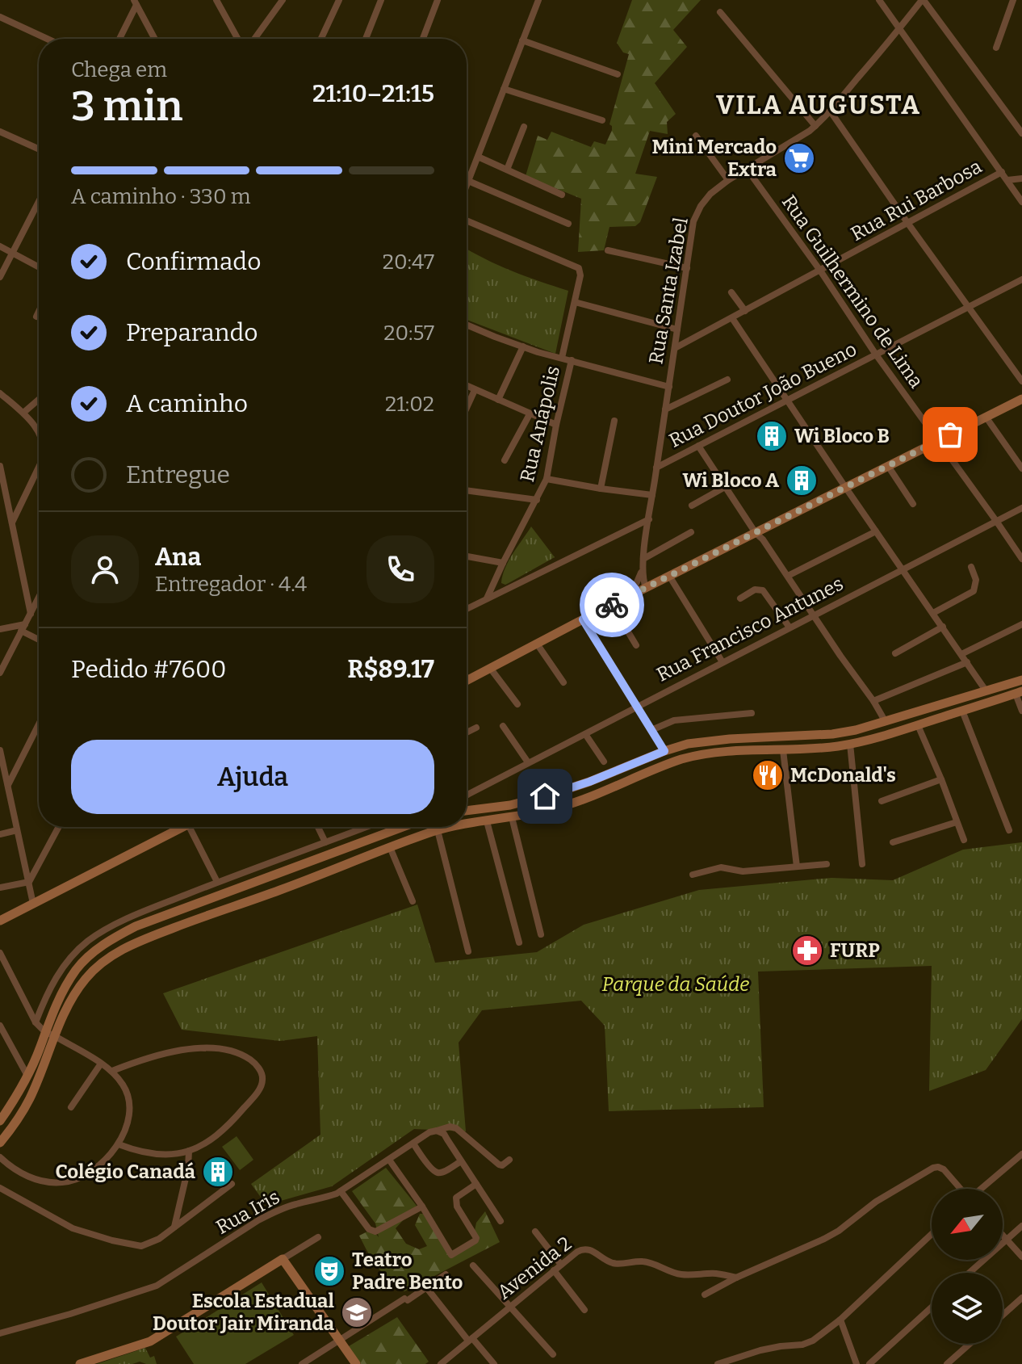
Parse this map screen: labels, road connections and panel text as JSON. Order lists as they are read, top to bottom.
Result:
{
  "streets": {
    "street": [
      "Rua Rui Barbosa",
      "Rua Santa Izabel",
      "Rua Guilhermino de Lima",
      "Rua Doutor João Bueno",
      "Rua Anápolis",
      "Rua Francisco Antunes",
      "Rua Iris",
      "Avenida 2"
    ]
  },
  "crossings": [
    ["Rua Rui Barbosa", "Rua Santa Izabel"],
    ["Rua Rui Barbosa", "Rua Guilhermino de Lima"],
    ["Rua Santa Izabel", "Rua Guilhermino de Lima"],
    ["Rua Santa Izabel", "Rua Doutor João Bueno"],
    ["Rua Guilhermino de Lima", "Rua Doutor João Bueno"],
    ["Rua Guilhermino de Lima", "Rua Francisco Antunes"]
  ],
  "districts": ["VILA AUGUSTA"],
  "parks": ["Parque da Saúde"],
  "places": {
    "supermarket": ["Mini Mercado Extra"],
    "building": ["Wi Bloco B", "Wi Bloco A", "Colégio Canadá"],
    "restaurant": ["McDonald's"],
    "pharmacy": ["FURP"],
    "theatre": ["Teatro Padre Bento"],
    "school or university": ["Escola Estadual Doutor Jair Miranda"]
  },
  "north": "bottom left",
  "page": {
    "heading": ["3 min", "Chega em", "21:10–21:15"],
    "panel": [
      "Ana",
      "Entregador · 4.4",
      "Pedido #7600",
      "R$89.17"
    ],
    "bar": "A caminho · 330 m",
    "list": [
      ["Confirmado", "20:47"],
      ["Preparando", "20:57"],
      ["A caminho", "21:02"],
      "Entregue"
    ],
    "buttons": "Ajuda"
  }
}
